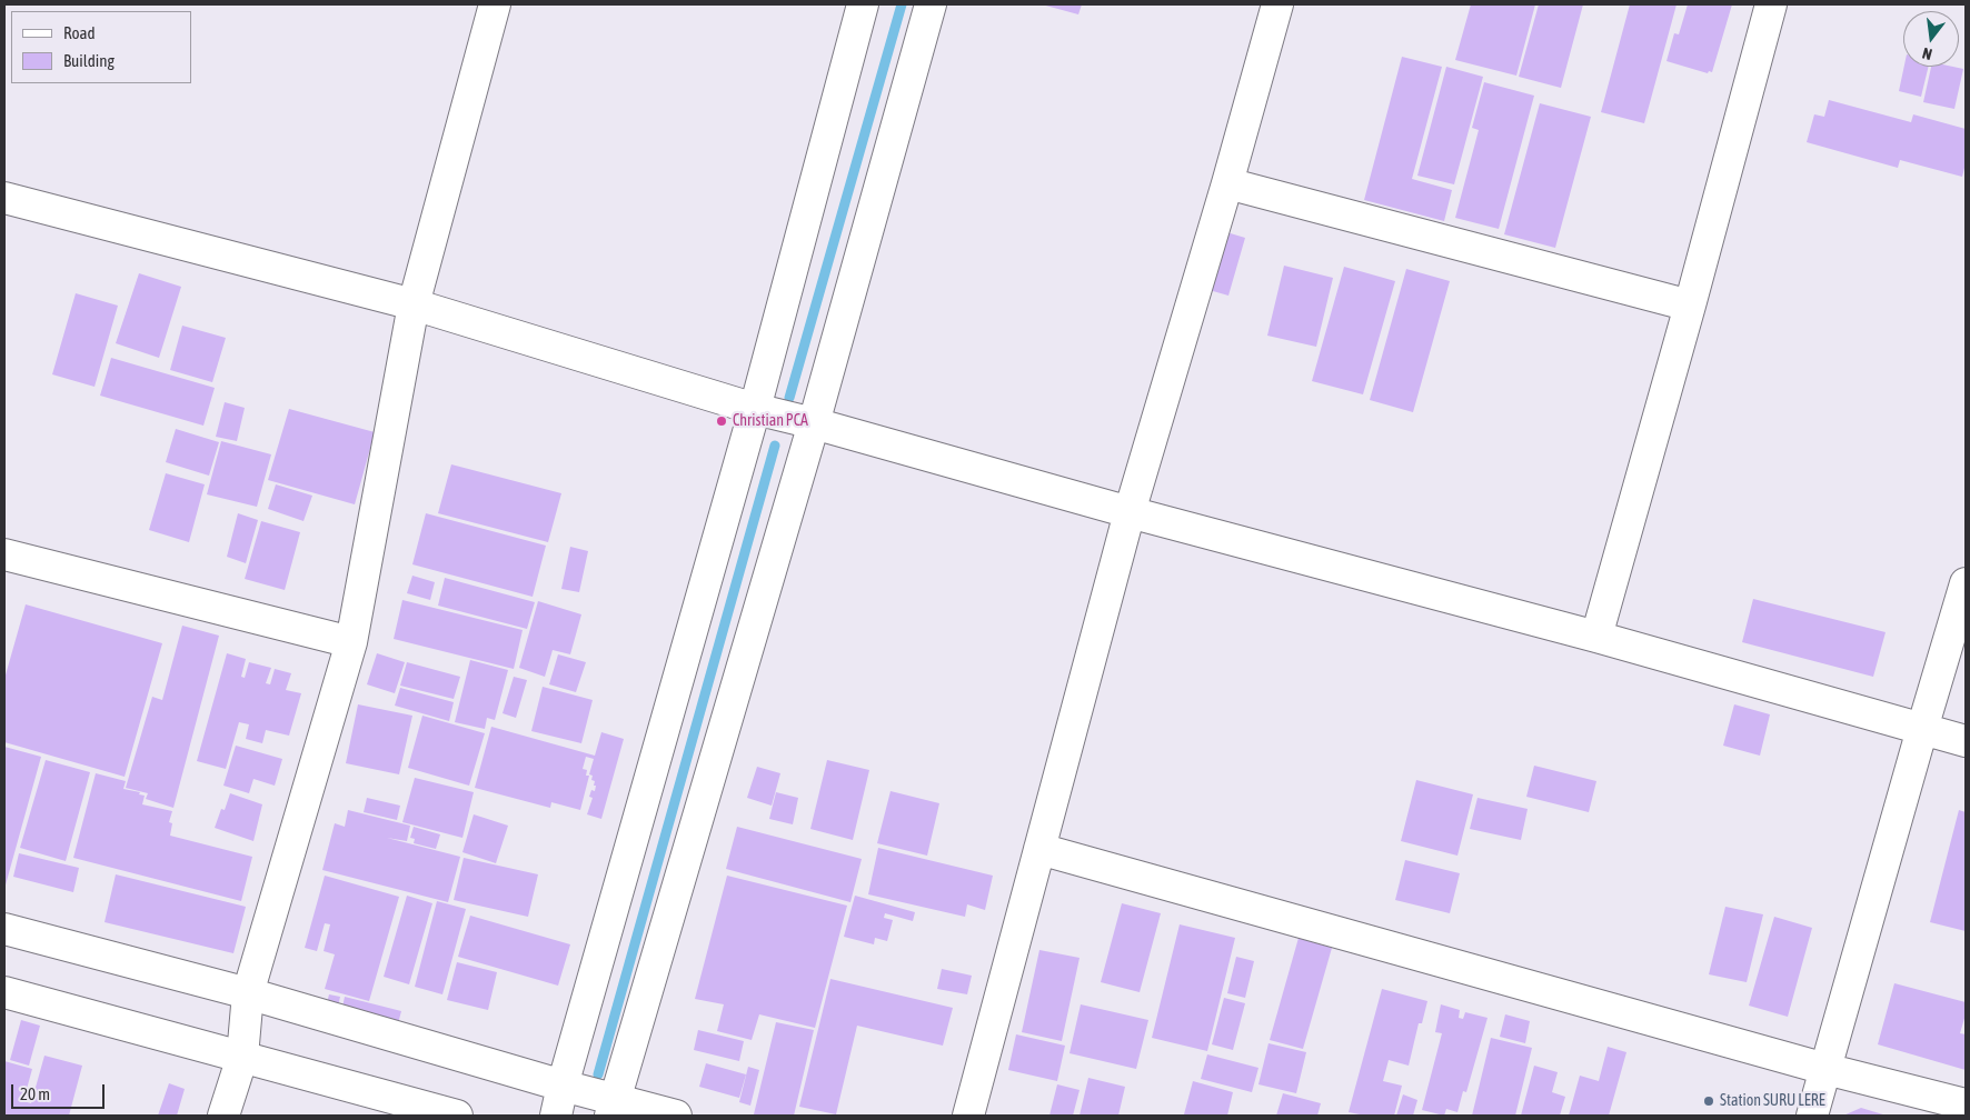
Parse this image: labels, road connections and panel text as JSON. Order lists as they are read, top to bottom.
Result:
{
  "places": ["Christian PCA", "Station SURU LERE"],
  "legend": ["Road", "Building"],
  "scale_bar": "20 m",
  "north": "bottom"
}
